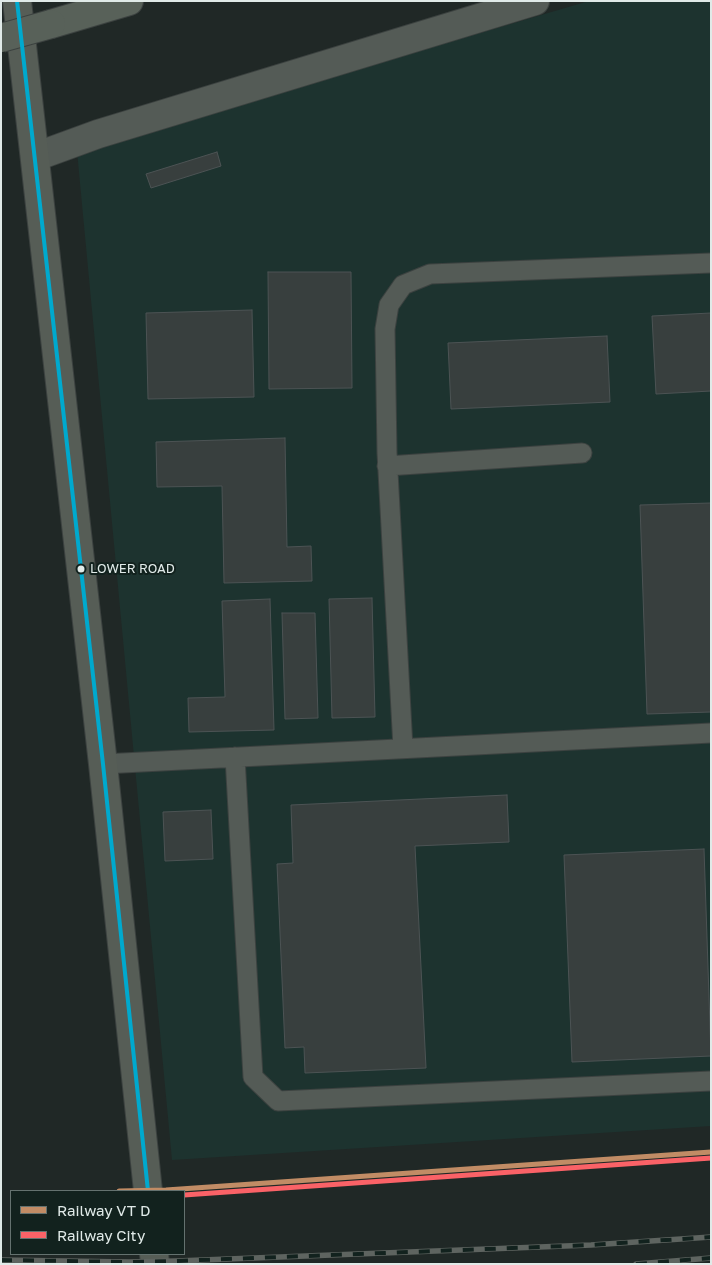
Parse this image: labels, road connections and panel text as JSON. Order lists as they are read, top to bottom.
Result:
{
  "places": ["LOWER ROAD"],
  "lines": ["rail line City"],
  "legend": ["Railway VT D", "Railway City"]
}
